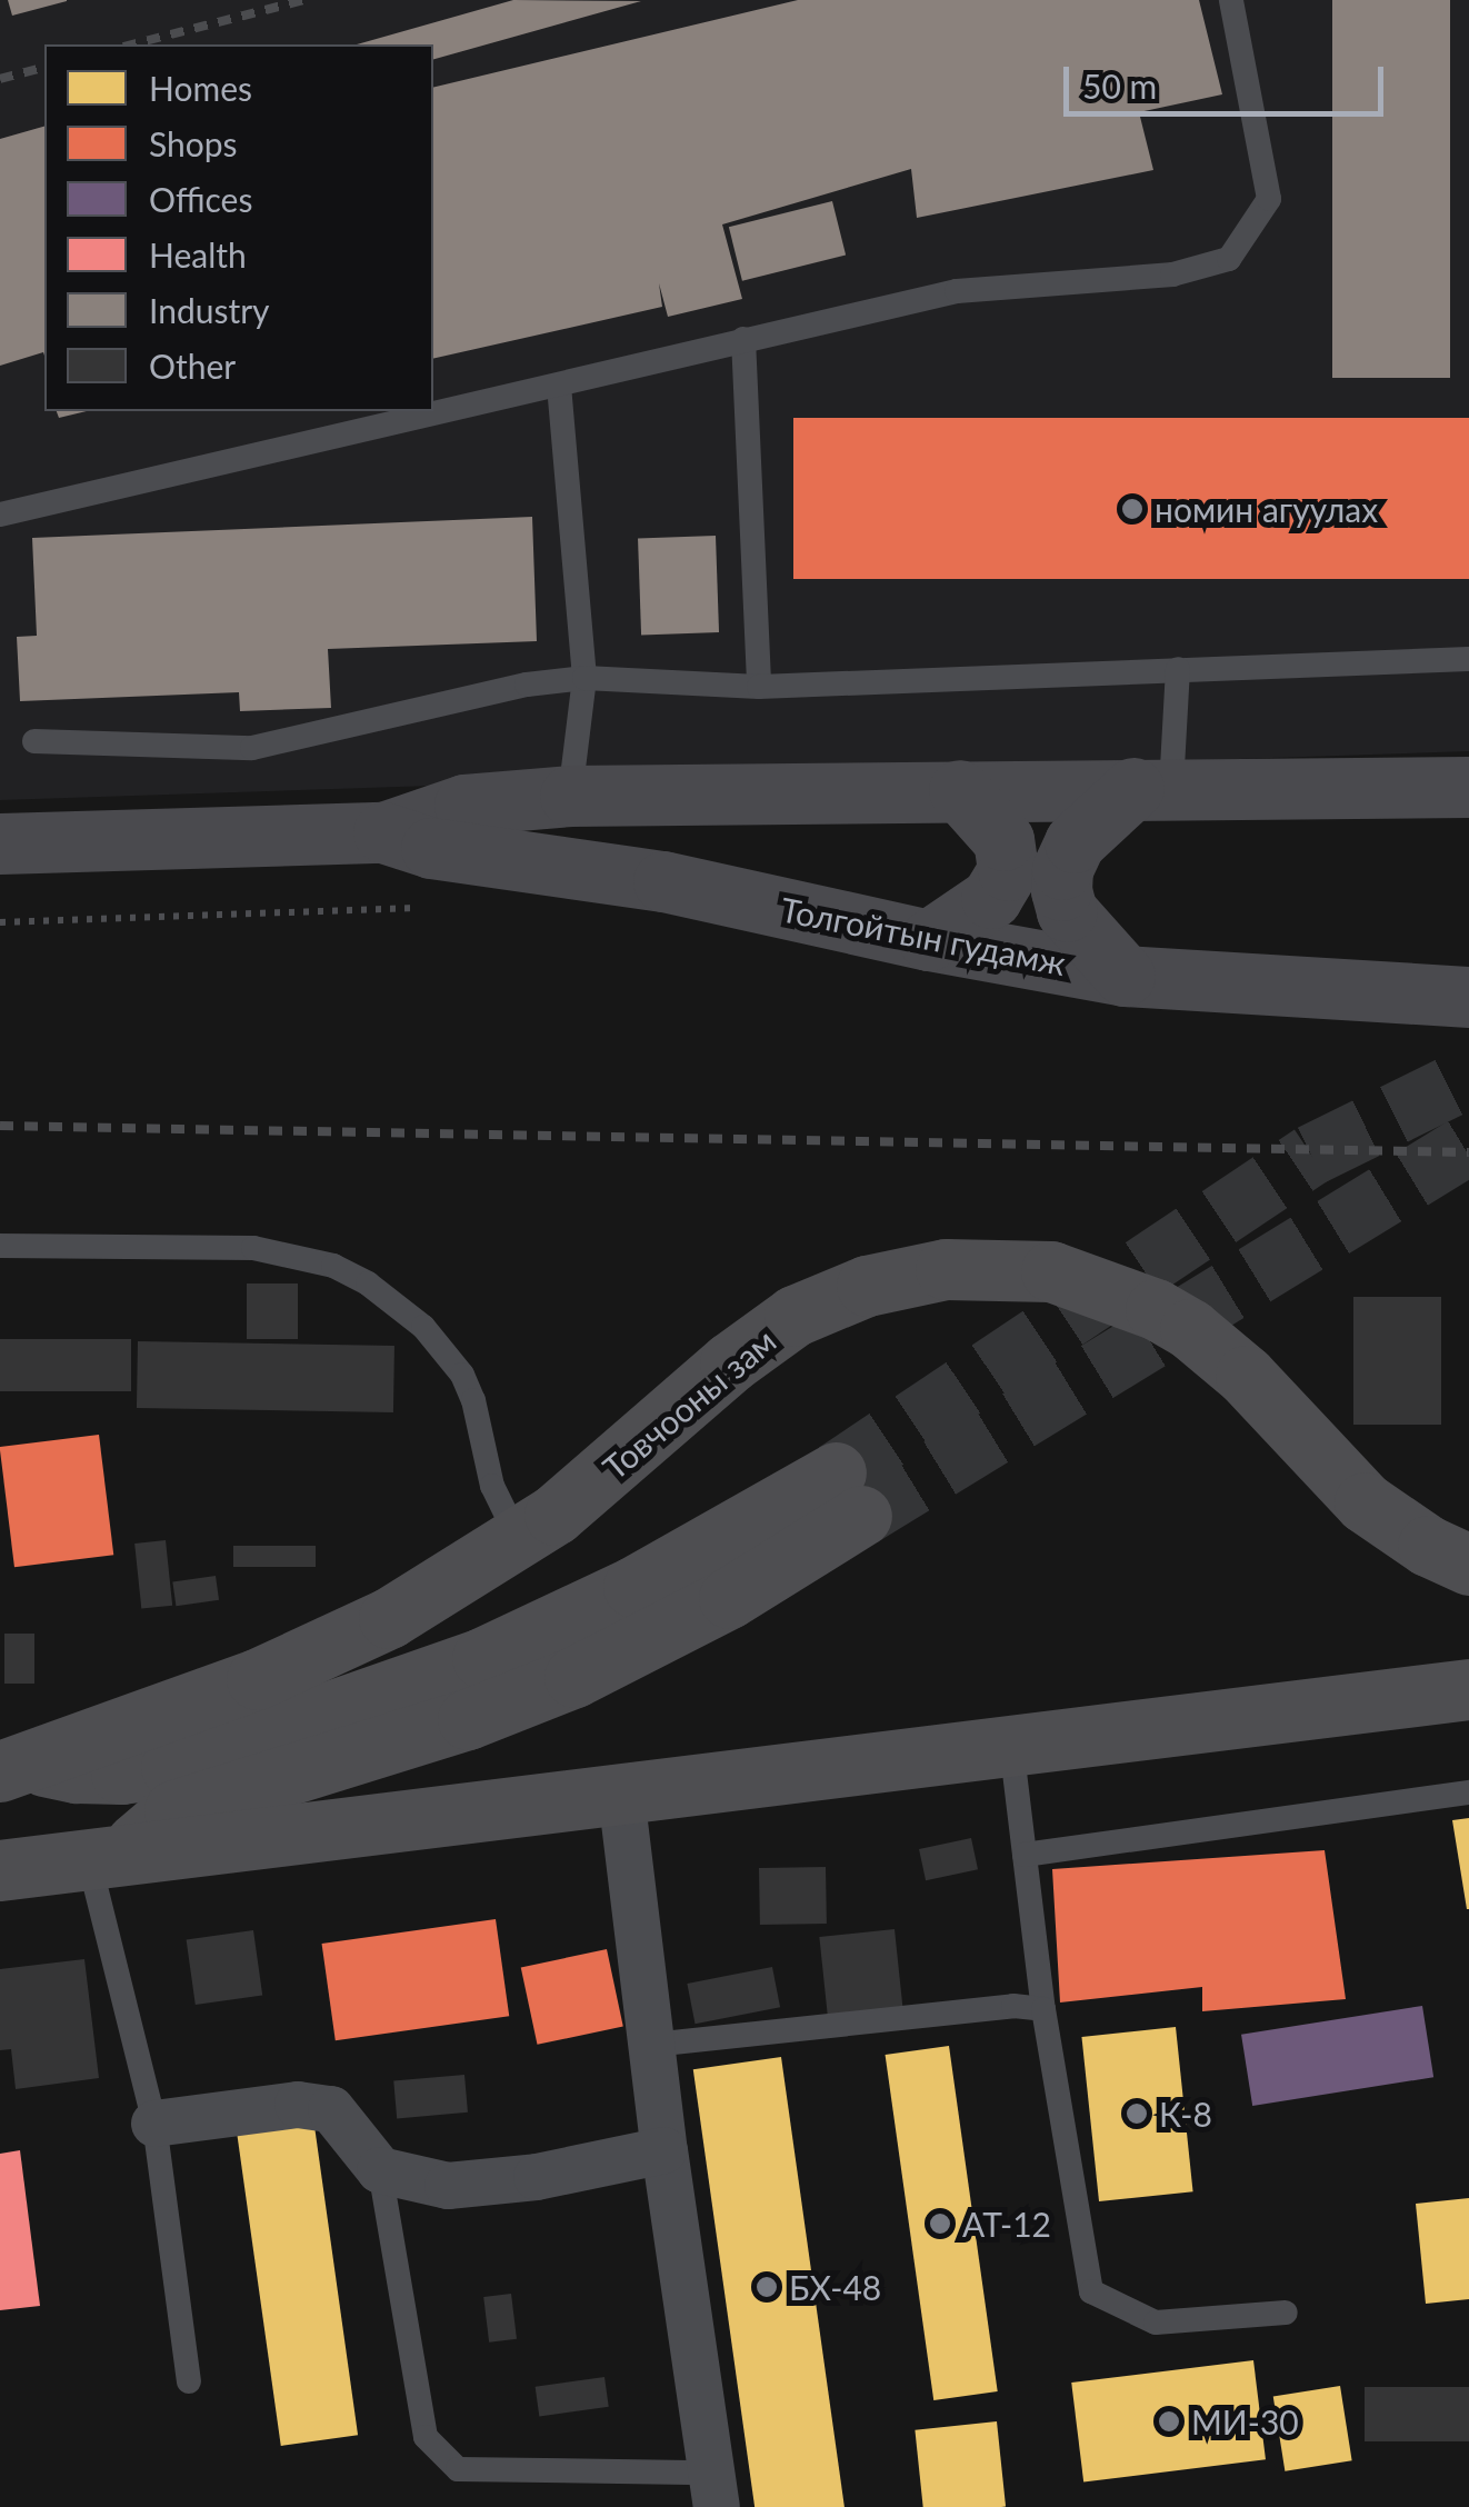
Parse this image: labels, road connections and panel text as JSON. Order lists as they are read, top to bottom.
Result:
{
  "streets": {
    "highway": ["Товчооны зам"],
    "main road": ["Толгойтын гудамж"]
  },
  "places": [
    "номин агуулах",
    "К-8",
    "АТ-12",
    "БХ-48",
    "МИ-30"
  ],
  "legend": [
    "Homes",
    "Shops",
    "Offices",
    "Health",
    "Industry",
    "Other"
  ],
  "scale_bar": "50 m"
}
